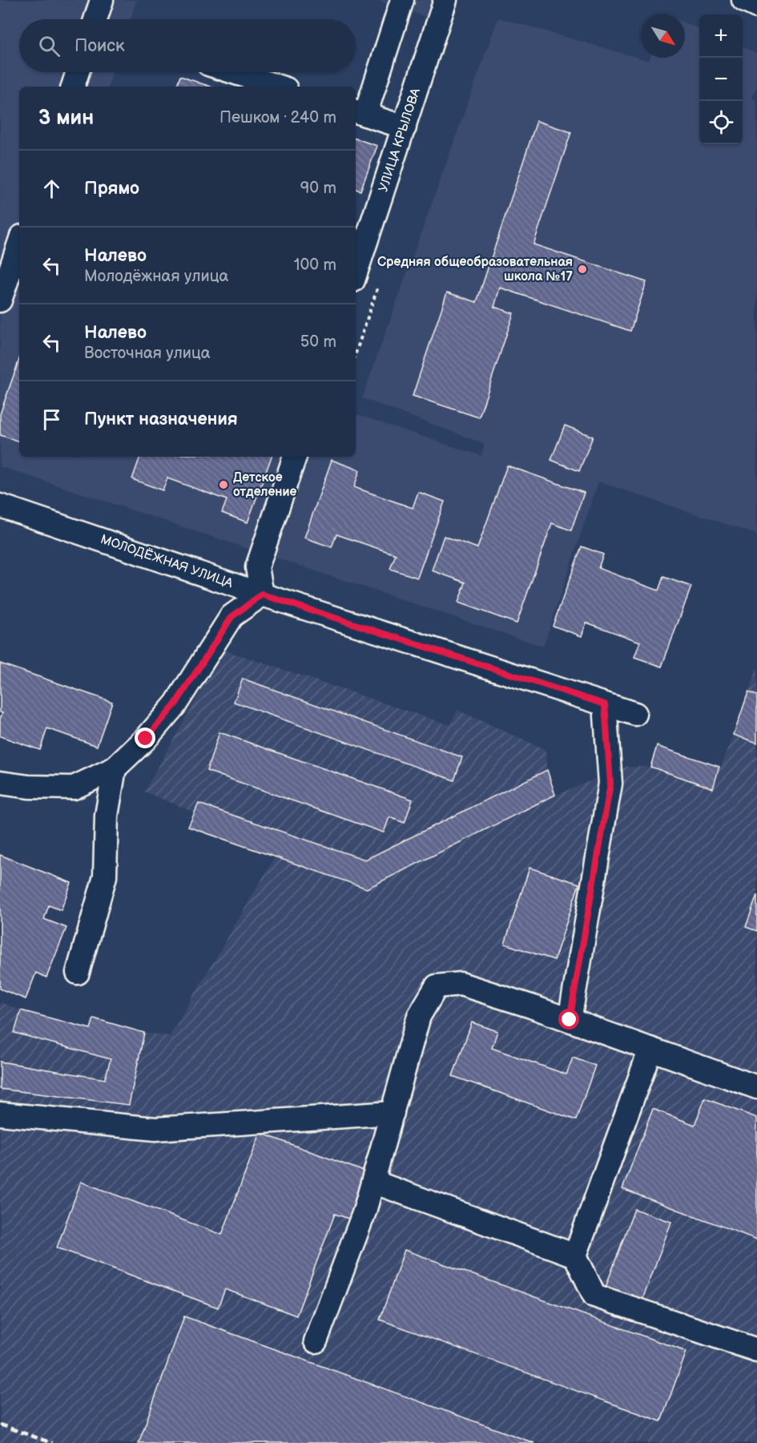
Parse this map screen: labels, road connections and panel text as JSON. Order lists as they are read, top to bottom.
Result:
{
  "streets": {
    "street": ["УЛИЦА КРЫЛОВА", "МОЛОДЁЖНАЯ УЛИЦА"]
  },
  "places": ["Средняя общеобразовательная школа №17", "Детское отделение"],
  "north": "bottom right",
  "page": {
    "map_buttons": ["+", "−"],
    "search": "Поиск",
    "heading": ["3 мин", "Пешком · 240 m"],
    "list": [
      ["Прямо", "90 m"],
      ["Налево", "Молодёжная улица", "100 m"],
      ["Налево", "Восточная улица", "50 m"],
      "Пункт назначения"
    ]
  }
}
